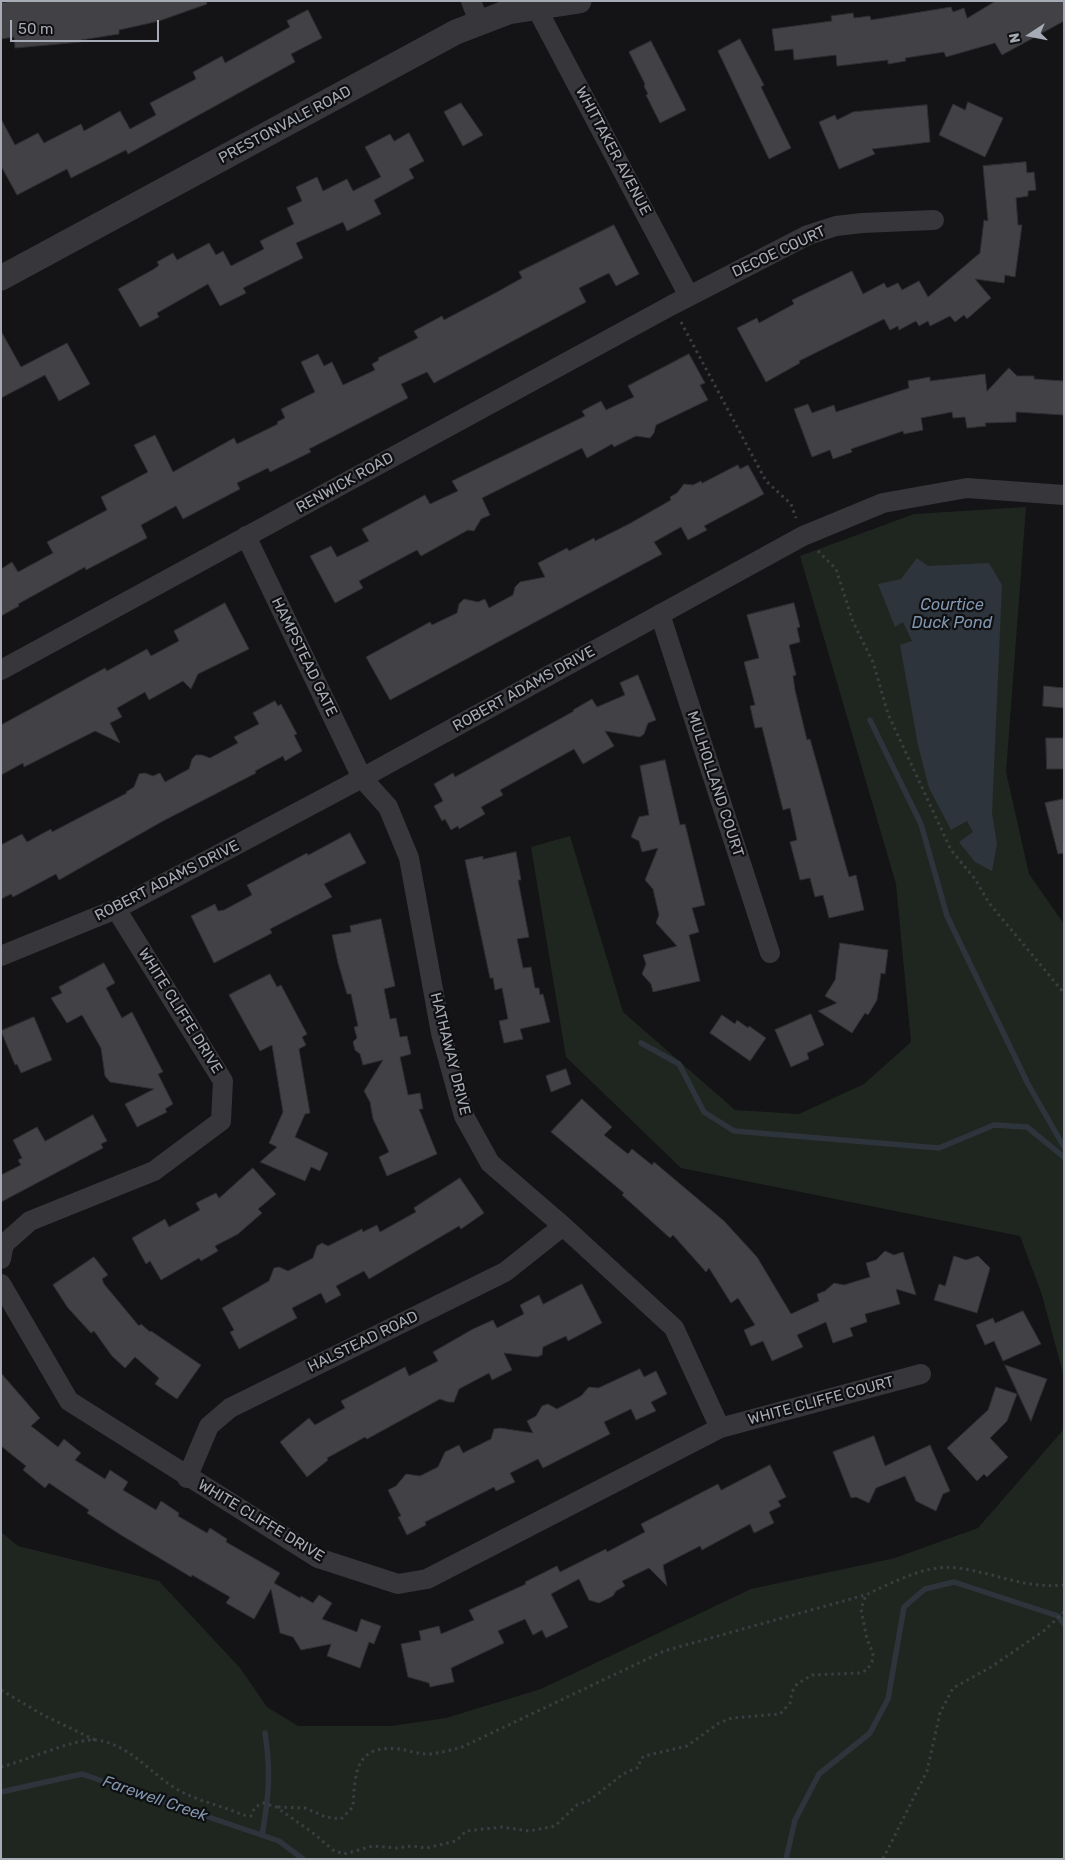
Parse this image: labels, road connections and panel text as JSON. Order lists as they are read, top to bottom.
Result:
{
  "streets": {
    "street": [
      "PRESTONVALE ROAD",
      "WHITTAKER AVENUE",
      "DECOE COURT",
      "RENWICK ROAD",
      "HAMPSTEAD GATE",
      "ROBERT ADAMS DRIVE",
      "MULHOLLAND COURT",
      "WHITE CLIFFE DRIVE",
      "HATHAWAY DRIVE",
      "HALSTEAD ROAD",
      "WHITE CLIFFE COURT"
    ]
  },
  "crossings": [
    ["PRESTONVALE ROAD", "WHITTAKER AVENUE"],
    ["WHITTAKER AVENUE", "DECOE COURT"],
    ["WHITTAKER AVENUE", "RENWICK ROAD"],
    ["DECOE COURT", "RENWICK ROAD"],
    ["RENWICK ROAD", "HAMPSTEAD GATE"],
    ["HAMPSTEAD GATE", "ROBERT ADAMS DRIVE"],
    ["HAMPSTEAD GATE", "HATHAWAY DRIVE"],
    ["ROBERT ADAMS DRIVE", "MULHOLLAND COURT"],
    ["ROBERT ADAMS DRIVE", "WHITE CLIFFE DRIVE"],
    ["ROBERT ADAMS DRIVE", "HATHAWAY DRIVE"],
    ["WHITE CLIFFE DRIVE", "HATHAWAY DRIVE"],
    ["WHITE CLIFFE DRIVE", "HALSTEAD ROAD"],
    ["WHITE CLIFFE DRIVE", "WHITE CLIFFE COURT"],
    ["HATHAWAY DRIVE", "HALSTEAD ROAD"],
    ["HATHAWAY DRIVE", "WHITE CLIFFE COURT"]
  ],
  "water": ["Courtice Duck Pond", "Farewell Creek"],
  "scale_bar": "50 m",
  "north": "left"
}
